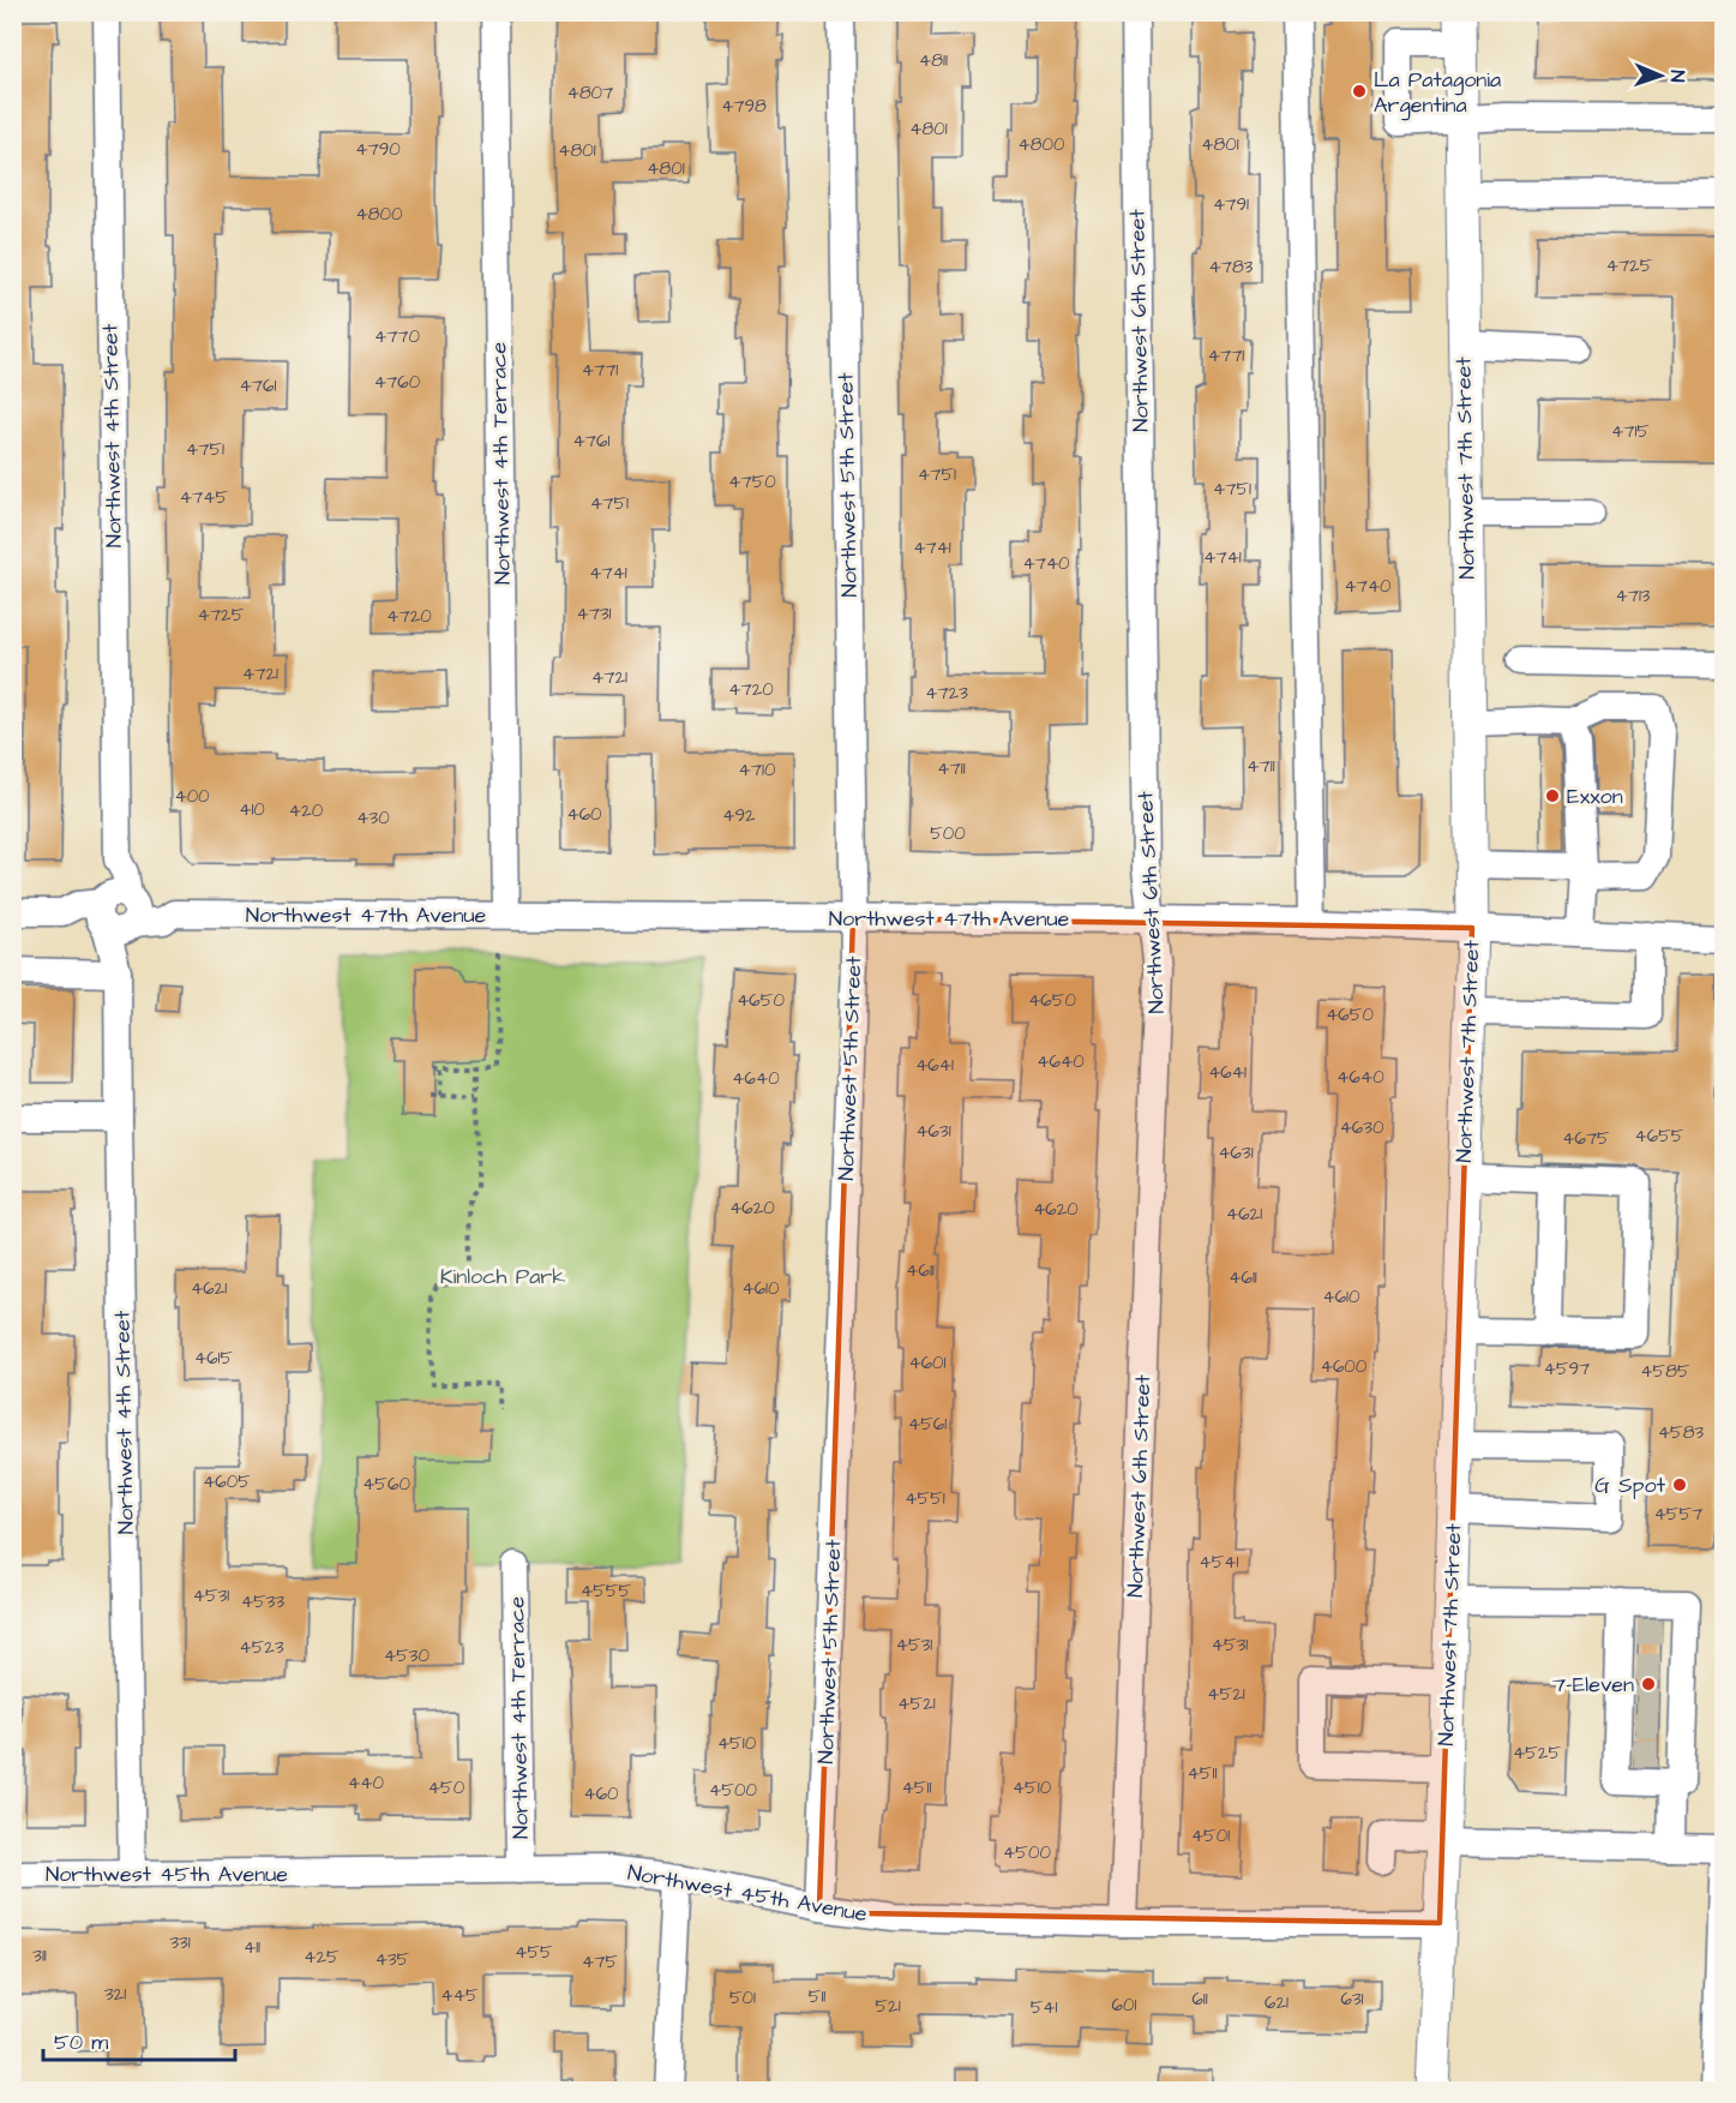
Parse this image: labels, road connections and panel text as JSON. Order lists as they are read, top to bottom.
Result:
{
  "streets": {
    "main road": ["Northwest 7th Street"],
    "street": [
      "Northwest 6th Street",
      "Northwest 4th Street",
      "Northwest 4th Terrace",
      "Northwest 5th Street",
      "Northwest 47th Avenue",
      "Northwest 45th Avenue"
    ]
  },
  "crossings": [
    ["Northwest 6th Street", "Northwest 47th Avenue"],
    ["Northwest 6th Street", "Northwest 45th Avenue"],
    ["Northwest 4th Street", "Northwest 47th Avenue"],
    ["Northwest 4th Street", "Northwest 45th Avenue"],
    ["Northwest 4th Terrace", "Northwest 47th Avenue"],
    ["Northwest 4th Terrace", "Northwest 45th Avenue"],
    ["Northwest 7th Street", "Northwest 47th Avenue"],
    ["Northwest 7th Street", "Northwest 45th Avenue"],
    ["Northwest 5th Street", "Northwest 47th Avenue"],
    ["Northwest 5th Street", "Northwest 45th Avenue"]
  ],
  "parks": ["Kinloch Park"],
  "places": [
    "La Patagonia Argentina",
    "Exxon",
    "G Spot",
    "7-Eleven"
  ],
  "house_numbers": [
    "4811",
    "4807",
    "4798",
    "4801",
    "4800",
    "4801",
    "4790",
    "4801",
    "4801",
    "4791",
    "4800",
    "4725",
    "4783",
    "4770",
    "4771",
    "4771",
    "4760",
    "4761",
    "4715",
    "4761",
    "4751",
    "4751",
    "4750",
    "4751",
    "4745",
    "4751",
    "4741",
    "4741",
    "4740",
    "4741",
    "4740",
    "4713",
    "4731",
    "4725",
    "4720",
    "4721",
    "4721",
    "4720",
    "4723",
    "4711",
    "4711",
    "4710",
    "400",
    "410",
    "420",
    "460",
    "492",
    "430",
    "500",
    "4650",
    "4650",
    "4650",
    "4640",
    "4641",
    "4641",
    "4640",
    "4640",
    "4630",
    "4631",
    "4655",
    "4675",
    "4631",
    "4620",
    "4620",
    "4621",
    "4611",
    "4611",
    "4621",
    "4610",
    "4610",
    "4615",
    "4601",
    "4600",
    "4597",
    "4585",
    "4561",
    "4583",
    "4605",
    "4560",
    "4551",
    "4557",
    "4541",
    "4555",
    "4531",
    "4533",
    "4531",
    "4531",
    "4523",
    "4530",
    "4521",
    "4521",
    "4510",
    "4525",
    "4511",
    "440",
    "450",
    "4511",
    "4510",
    "4500",
    "460",
    "4501",
    "4500",
    "331",
    "411",
    "455",
    "311",
    "425",
    "435",
    "475",
    "321",
    "445",
    "511",
    "501",
    "611",
    "631",
    "621",
    "601",
    "521",
    "541"
  ],
  "scale_bar": "50 m",
  "north": "right"
}
